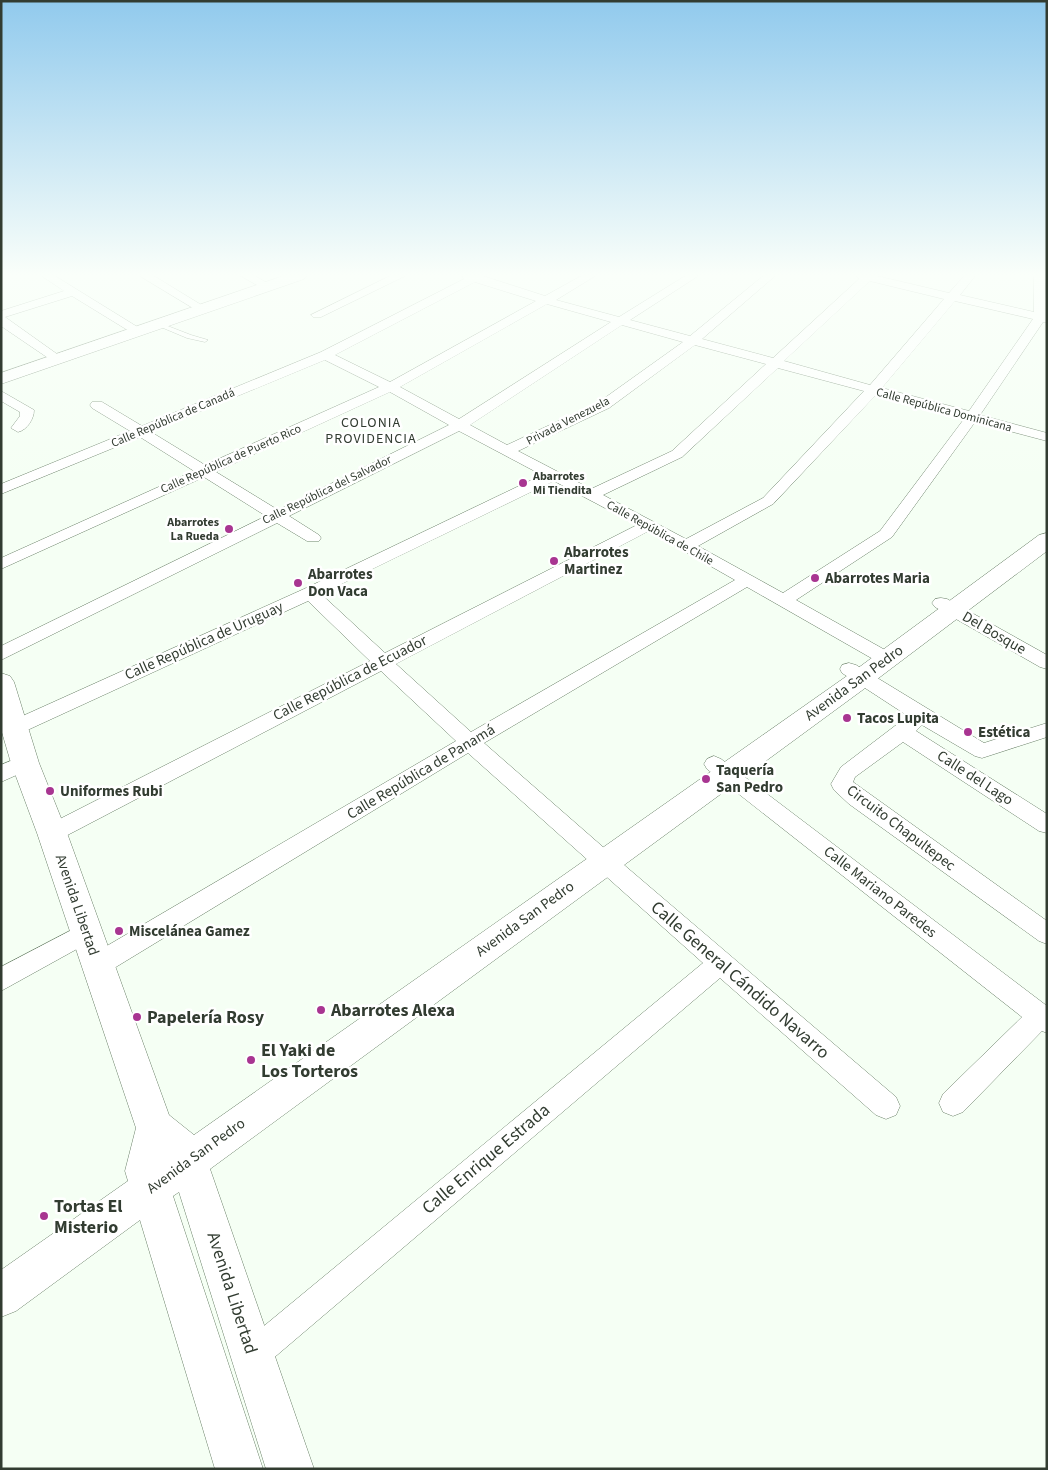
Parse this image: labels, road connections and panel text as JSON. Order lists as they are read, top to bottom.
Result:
{
  "streets": {
    "main road": ["Avenida San Pedro", "Avenida Libertad"],
    "street": [
      "Calle República Dominicana",
      "Calle República de Canadá",
      "Privada Venezuela",
      "Calle República de Puerto Rico",
      "Calle República del Salvador",
      "Calle República de Chile",
      "Del Bosque",
      "Calle República de Uruguay",
      "Calle República de Ecuador",
      "Calle República de Panamá",
      "Calle del Lago",
      "Circuito Chapultepec",
      "Calle Mariano Paredes",
      "Calle General Cándido Navarro",
      "Calle Enrique Estrada"
    ]
  },
  "crossings": [
    ["Calle República de Canadá", "Calle República de Chile"],
    ["Privada Venezuela", "Calle República de Chile"],
    ["Calle República de Puerto Rico", "Calle República de Chile"],
    ["Calle República del Salvador", "Calle República de Chile"],
    ["Calle República de Chile", "Calle República de Uruguay"],
    ["Calle República de Chile", "Calle República de Ecuador"],
    ["Calle República de Chile", "Avenida San Pedro"],
    ["Calle República de Chile", "Calle República de Panamá"],
    ["Calle República de Chile", "Circuito Chapultepec"],
    ["Del Bosque", "Avenida San Pedro"],
    ["Calle República de Uruguay", "Avenida Libertad"],
    ["Calle República de Uruguay", "Calle General Cándido Navarro"],
    ["Calle República de Ecuador", "Avenida Libertad"],
    ["Calle República de Ecuador", "Calle General Cándido Navarro"],
    ["Avenida San Pedro", "Calle Mariano Paredes"],
    ["Avenida San Pedro", "Avenida Libertad"],
    ["Avenida San Pedro", "Calle General Cándido Navarro"],
    ["Calle República de Panamá", "Avenida Libertad"],
    ["Calle República de Panamá", "Calle General Cándido Navarro"],
    ["Calle del Lago", "Circuito Chapultepec"],
    ["Avenida Libertad", "Calle Enrique Estrada"],
    ["Calle General Cándido Navarro", "Calle Enrique Estrada"]
  ],
  "districts": ["COLONIA PROVIDENCIA"],
  "places": [
    "Abarrotes Mi Tiendita",
    "Abarrotes La Rueda",
    "Abarrotes Martinez",
    "Abarrotes Maria",
    "Abarrotes Don Vaca",
    "Tacos Lupita",
    "Estética",
    "Taquería San Pedro",
    "Uniformes Rubi",
    "Miscelánea Gamez",
    "Abarrotes Alexa",
    "Papelería Rosy",
    "El Yaki de Los Torteros",
    "Tortas El Misterio"
  ]
}
